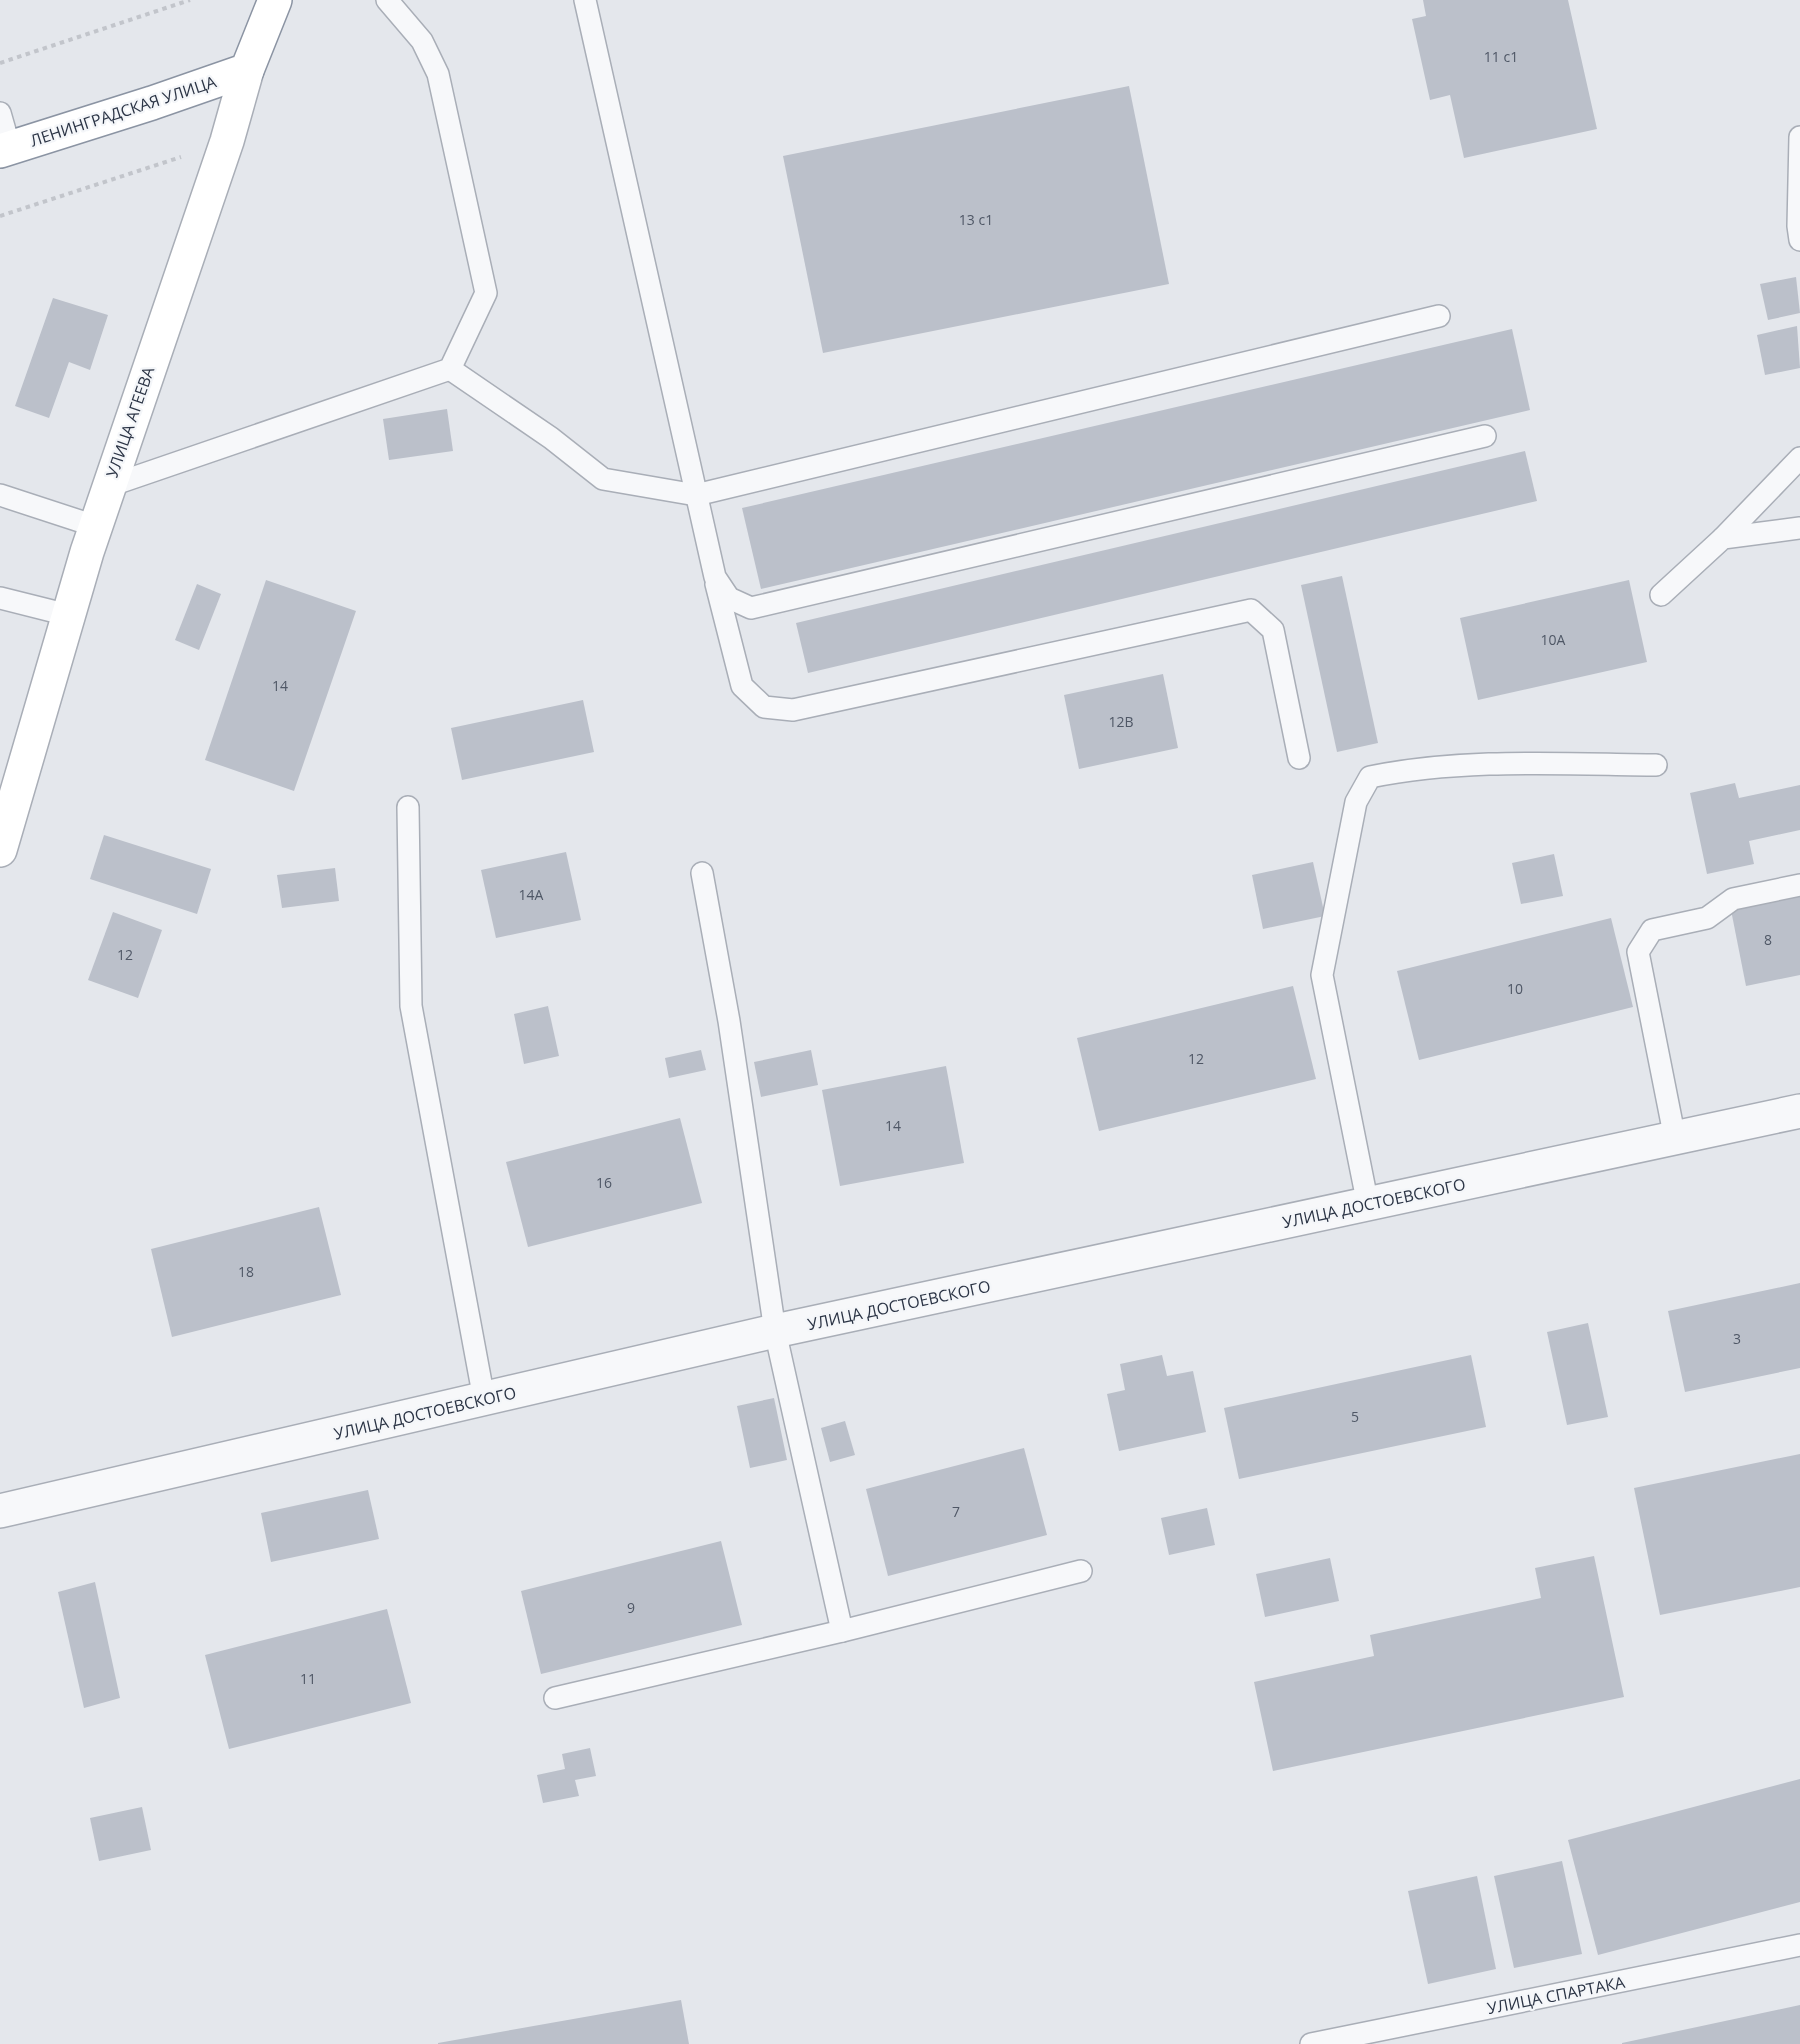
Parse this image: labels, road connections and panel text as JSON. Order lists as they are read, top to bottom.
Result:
{
  "streets": {
    "main road": ["ЛЕНИНГРАДСКАЯ УЛИЦА", "УЛИЦА АГЕЕВА"],
    "street": ["УЛИЦА ДОСТОЕВСКОГО"],
    "lane": ["УЛИЦА СПАРТАКА"]
  },
  "crossings": [
    ["ЛЕНИНГРАДСКАЯ УЛИЦА", "УЛИЦА АГЕЕВА"]
  ],
  "house_numbers": [
    "11 с1",
    "13 с1",
    "10А",
    "14",
    "12В",
    "14А",
    "8",
    "12",
    "10",
    "12",
    "14",
    "16",
    "18",
    "3",
    "5",
    "7",
    "9",
    "11"
  ]
}
